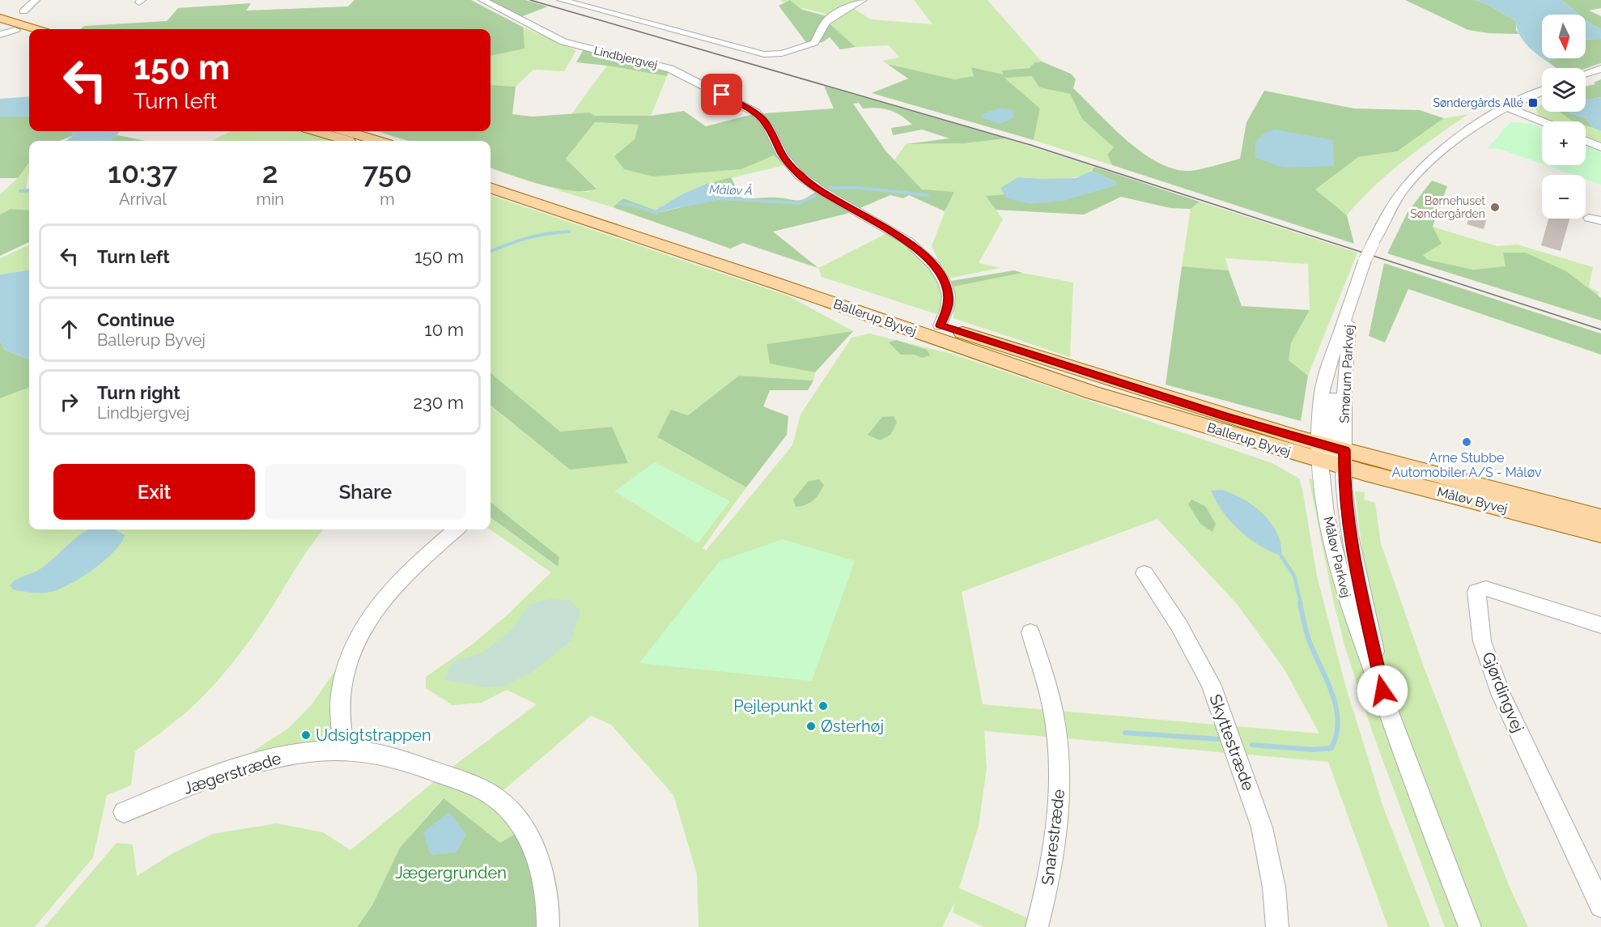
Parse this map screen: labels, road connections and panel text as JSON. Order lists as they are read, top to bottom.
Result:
{
  "streets": {
    "main road": ["Ballerup Byvej", "Måløv Byvej"],
    "street": [
      "Lindbjergvej",
      "Smørum Parkvej",
      "Måløv Parkvej",
      "Gjørdingvej",
      "Skyttestræde",
      "Jægerstræde",
      "Snarestræde"
    ]
  },
  "crossings": [
    ["Lindbjergvej", "Ballerup Byvej"],
    ["Ballerup Byvej", "Smørum Parkvej"],
    ["Ballerup Byvej", "Måløv Byvej"],
    ["Ballerup Byvej", "Måløv Parkvej"],
    ["Smørum Parkvej", "Måløv Byvej"],
    ["Smørum Parkvej", "Måløv Parkvej"],
    ["Måløv Byvej", "Måløv Parkvej"]
  ],
  "water": ["Måløv Å"],
  "parks": ["Jægergrunden"],
  "places": {
    "transit": ["Søndergårds Allé"],
    "other": [
      "Børnehuset Søndergården",
      "Arne Stubbe Automobiler A/S - Måløv",
      "Pejlepunkt",
      "Østerhøj",
      "Udsigtstrappen"
    ]
  },
  "north": "bottom",
  "page": {
    "map_buttons": ["+", "−"],
    "turn": ["150 m", "Turn left"],
    "eta": [
      "10:37",
      "Arrival",
      "2",
      "min",
      "750",
      "m"
    ],
    "list": [
      {
        "name": "Turn left",
        "value": "150 m"
      },
      {
        "name": "Continue",
        "note": "Ballerup Byvej",
        "value": "10 m"
      },
      {
        "name": "Turn right",
        "note": "Lindbjergvej",
        "value": "230 m"
      }
    ],
    "buttons": ["Exit", "Share"]
  }
}
